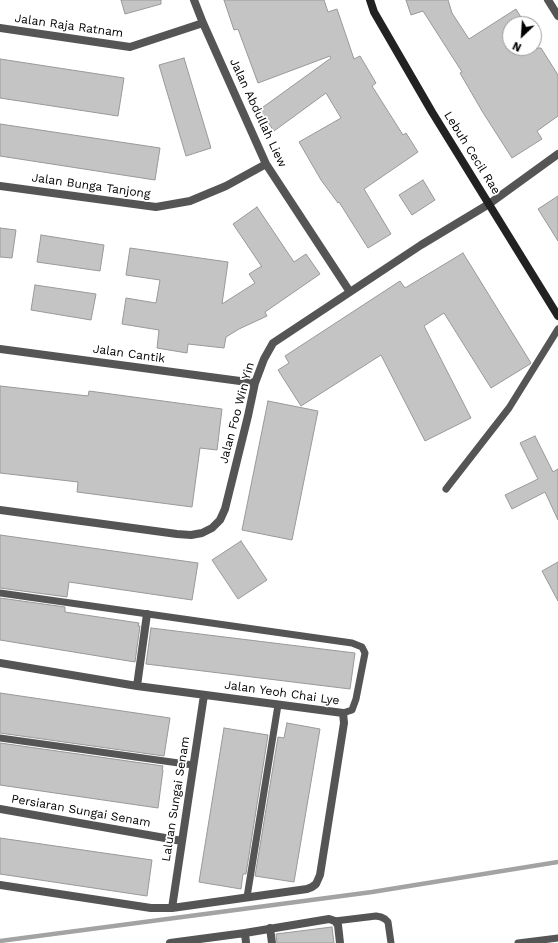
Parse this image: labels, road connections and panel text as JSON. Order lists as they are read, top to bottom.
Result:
{
  "streets": {
    "street": [
      "Jalan Raja Ratnam",
      "Jalan Abdullah Liew",
      "Lebuh Cecil Rae",
      "Jalan Bunga Tanjong",
      "Jalan Cantik",
      "Jalan Foo Win Yin",
      "Jalan Yeoh Chai Lye",
      "Laluan Sungai Senam",
      "Persiaran Sungai Senam"
    ]
  },
  "crossings": [
    ["Jalan Raja Ratnam", "Jalan Abdullah Liew"],
    ["Jalan Abdullah Liew", "Jalan Bunga Tanjong"],
    ["Jalan Abdullah Liew", "Jalan Foo Win Yin"],
    ["Lebuh Cecil Rae", "Jalan Foo Win Yin"],
    ["Jalan Cantik", "Jalan Foo Win Yin"],
    ["Jalan Yeoh Chai Lye", "Laluan Sungai Senam"],
    ["Laluan Sungai Senam", "Persiaran Sungai Senam"]
  ],
  "north": "bottom left"
}
